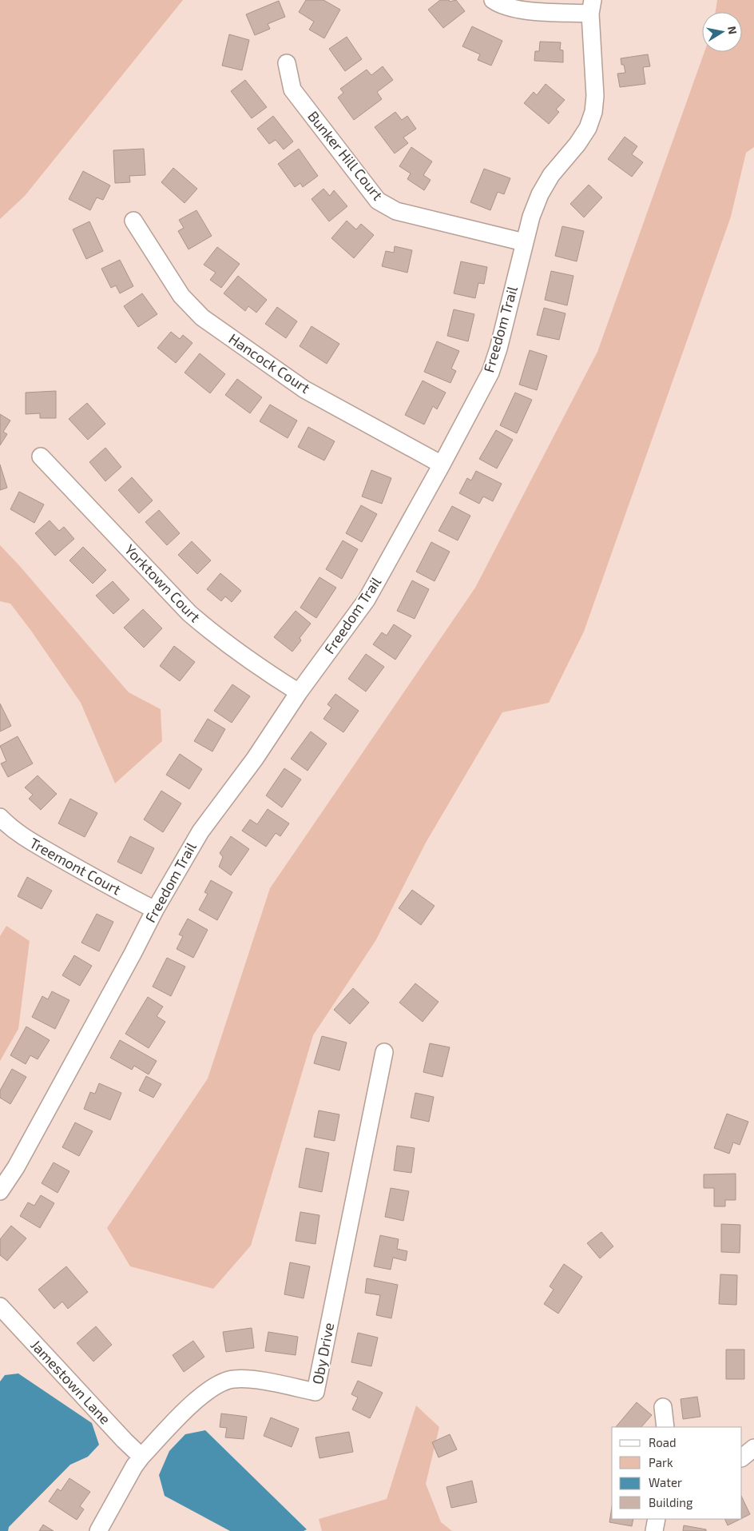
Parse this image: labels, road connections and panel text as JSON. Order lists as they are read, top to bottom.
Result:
{
  "streets": {
    "street": [
      "Bunker Hill Court",
      "Freedom Trail",
      "Hancock Court",
      "Yorktown Court",
      "Treemont Court",
      "Oby Drive",
      "Jamestown Lane"
    ]
  },
  "crossings": [
    ["Bunker Hill Court", "Freedom Trail"],
    ["Freedom Trail", "Hancock Court"],
    ["Freedom Trail", "Yorktown Court"],
    ["Freedom Trail", "Treemont Court"],
    ["Oby Drive", "Jamestown Lane"]
  ],
  "legend": [
    "Road",
    "Park",
    "Water",
    "Building"
  ],
  "north": "right"
}
